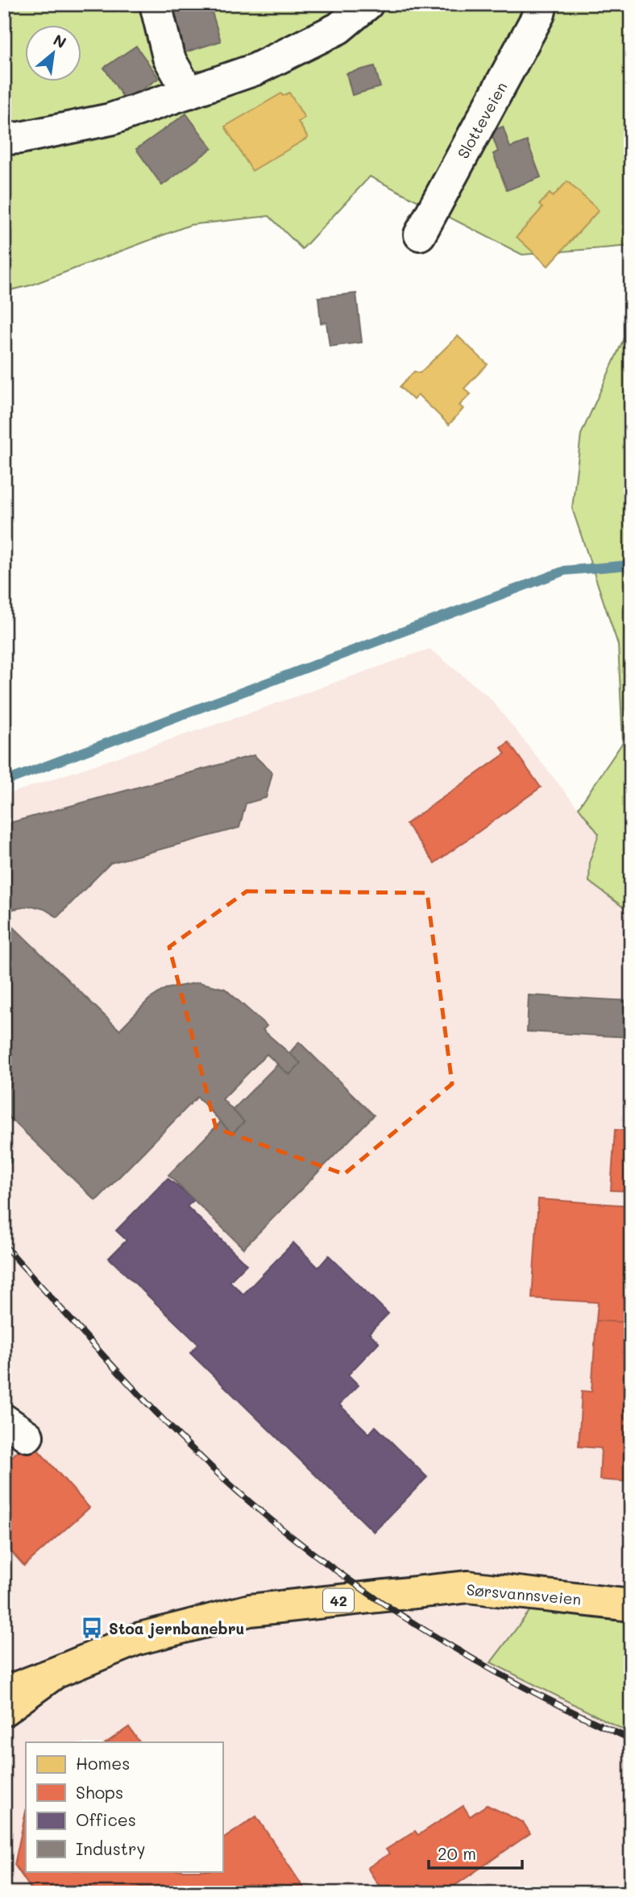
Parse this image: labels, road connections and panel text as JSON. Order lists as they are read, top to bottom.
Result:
{
  "streets": {
    "main road": ["Sørsvannsveien", "42"],
    "street": ["Slotteveien"]
  },
  "places": {
    "bus stop": ["Stoa jernbanebru"]
  },
  "legend": [
    "Homes",
    "Shops",
    "Offices",
    "Industry"
  ],
  "scale_bar": "20 m",
  "north": "top right"
}
